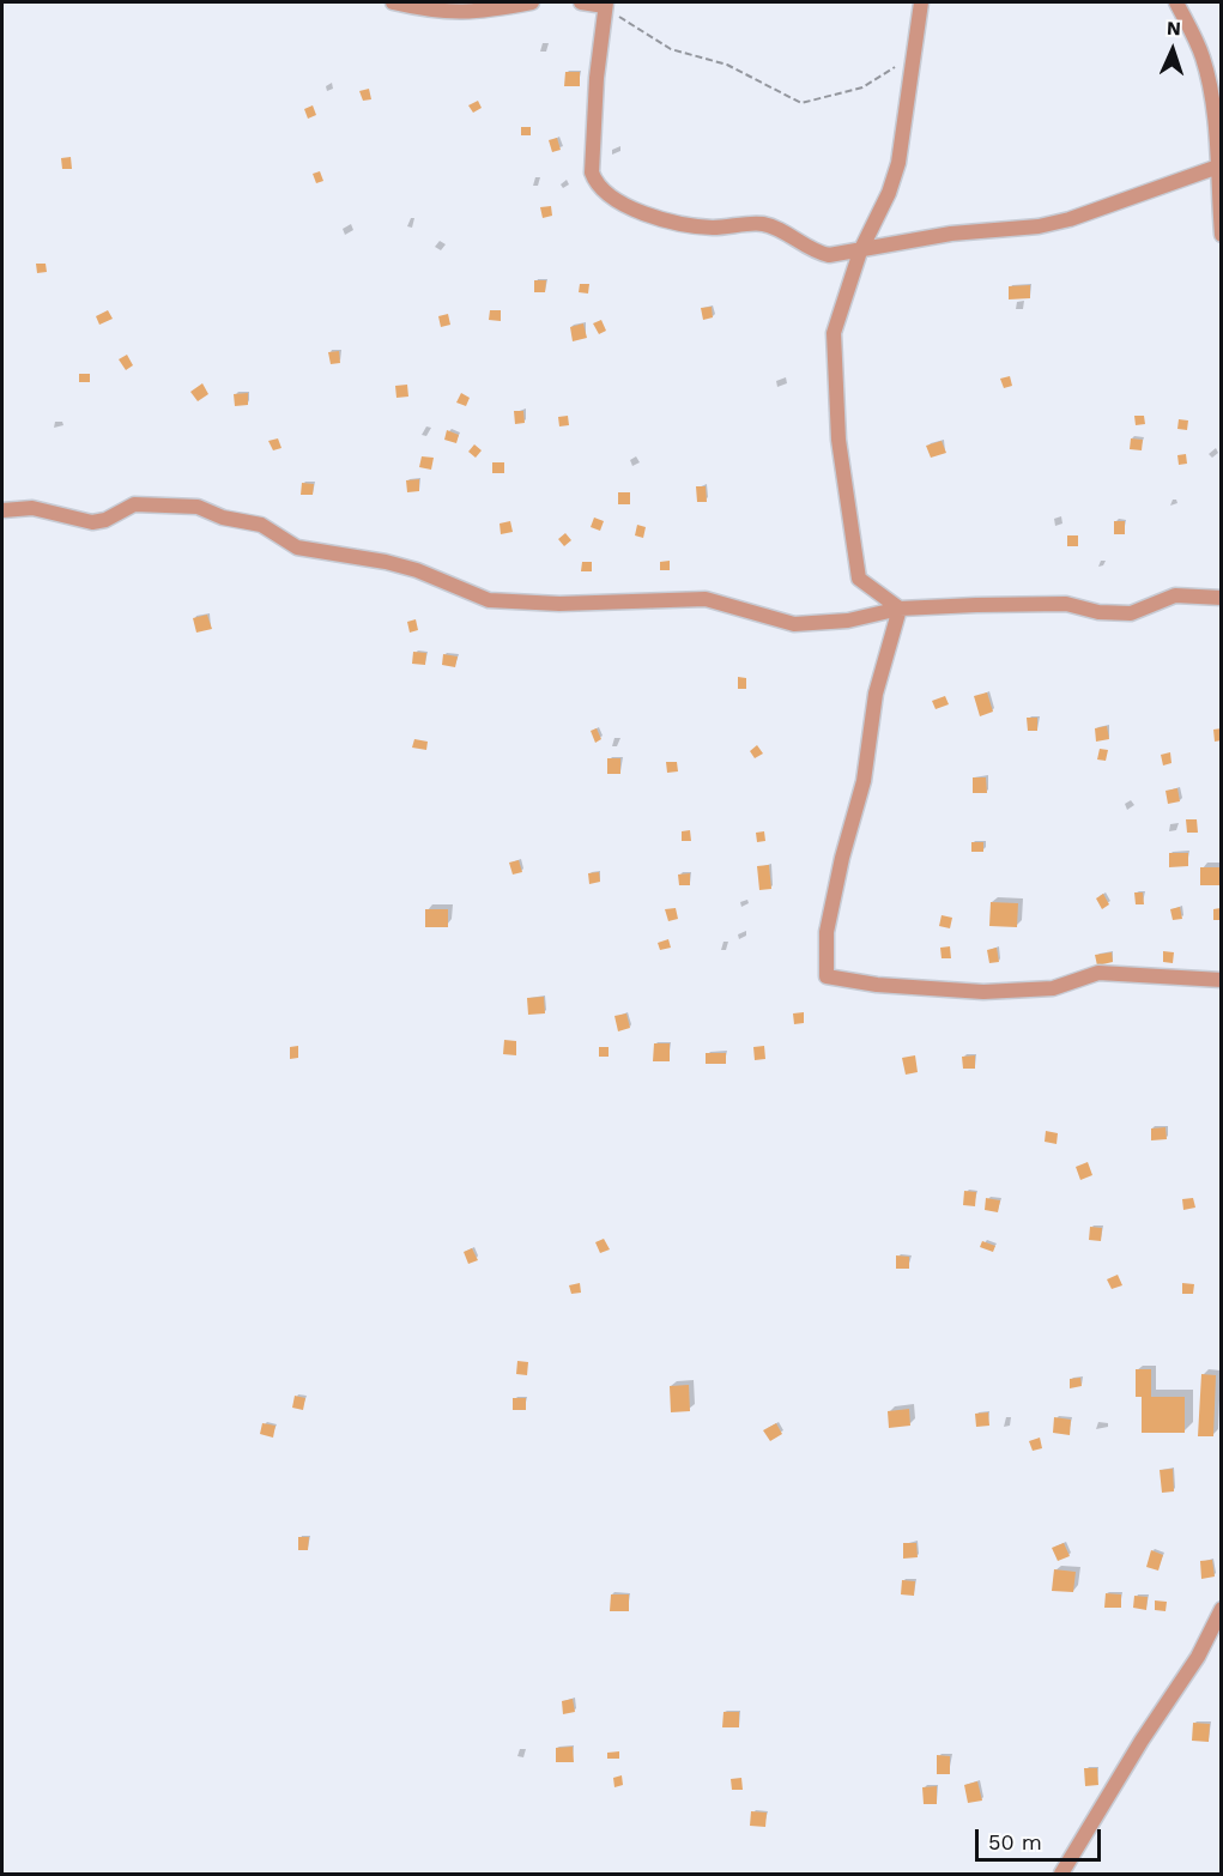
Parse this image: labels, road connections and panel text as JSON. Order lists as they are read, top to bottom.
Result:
{
  "scale_bar": "50 m",
  "north": "top"
}
